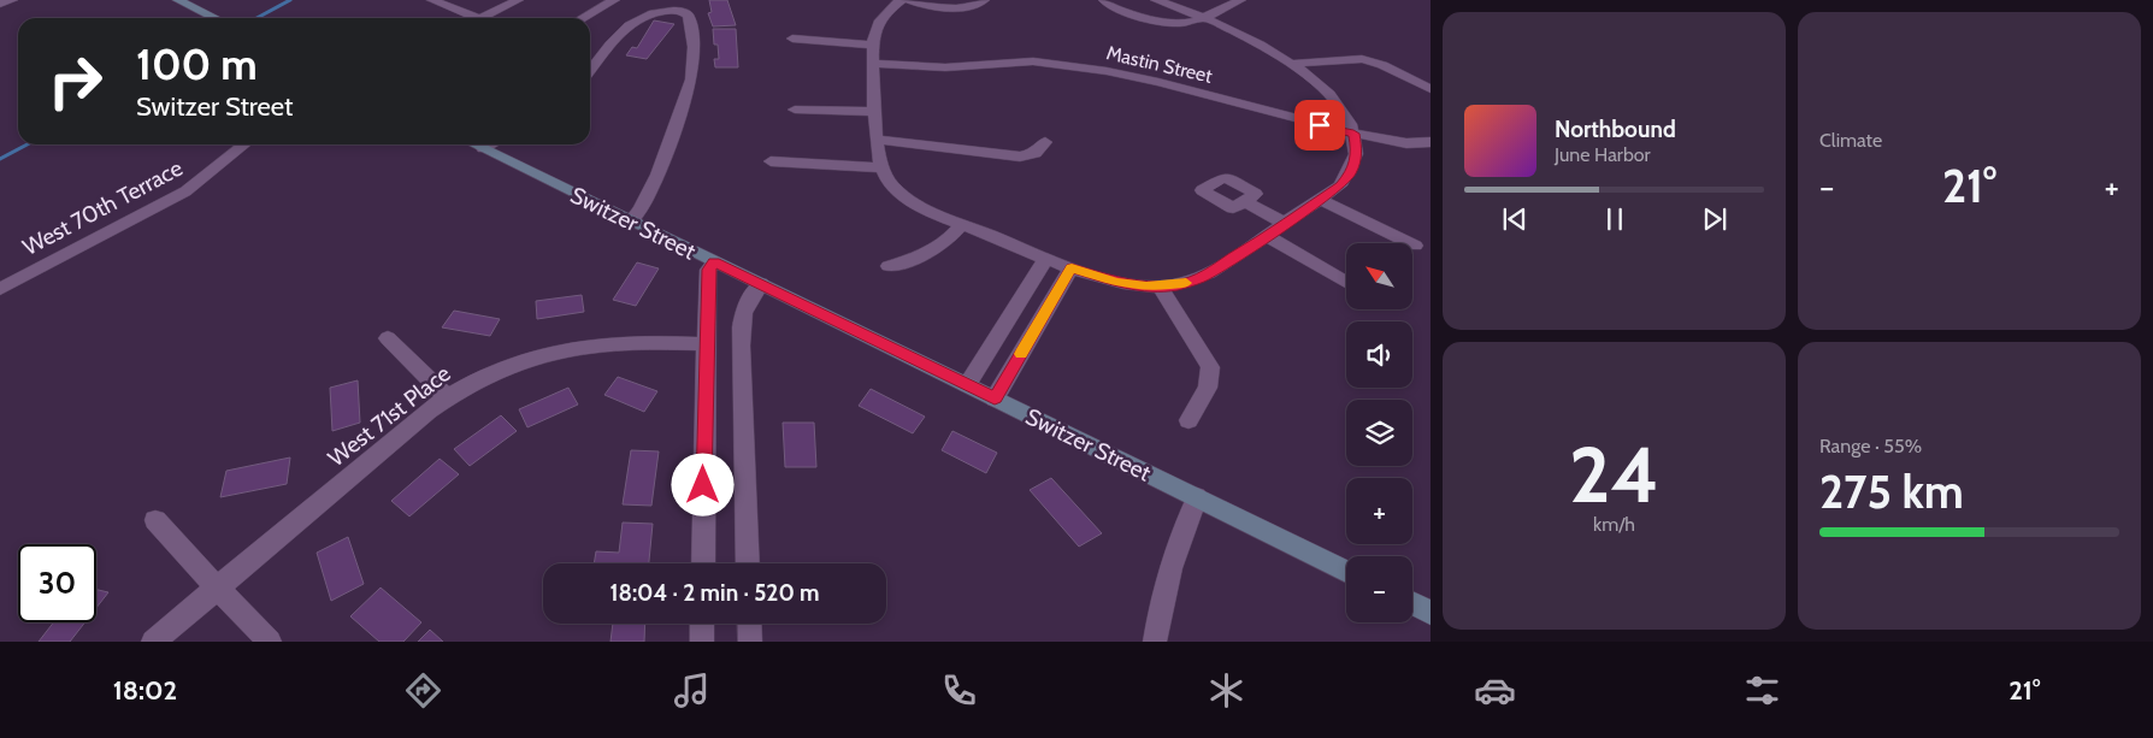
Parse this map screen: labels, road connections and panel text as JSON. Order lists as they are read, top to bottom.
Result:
{
  "streets": {
    "street": [
      "Mastin Street",
      "West 70th Terrace",
      "Switzer Street",
      "West 71st Place"
    ]
  },
  "north": "top left",
  "page": {
    "tile": [
      "Climate",
      ["24", "km/h"],
      ["Range · 55%", "275 km"]
    ],
    "turn": ["100 m", "Switzer Street"],
    "song": ["Northbound", "June Harbor"],
    "heat": ["−", "21°", "+"],
    "map_buttons": ["+", "−"],
    "limit": "30",
    "trip": "18:04 · 2 min · 520 m",
    "tabs": ["18:02", "21°"]
  }
}
